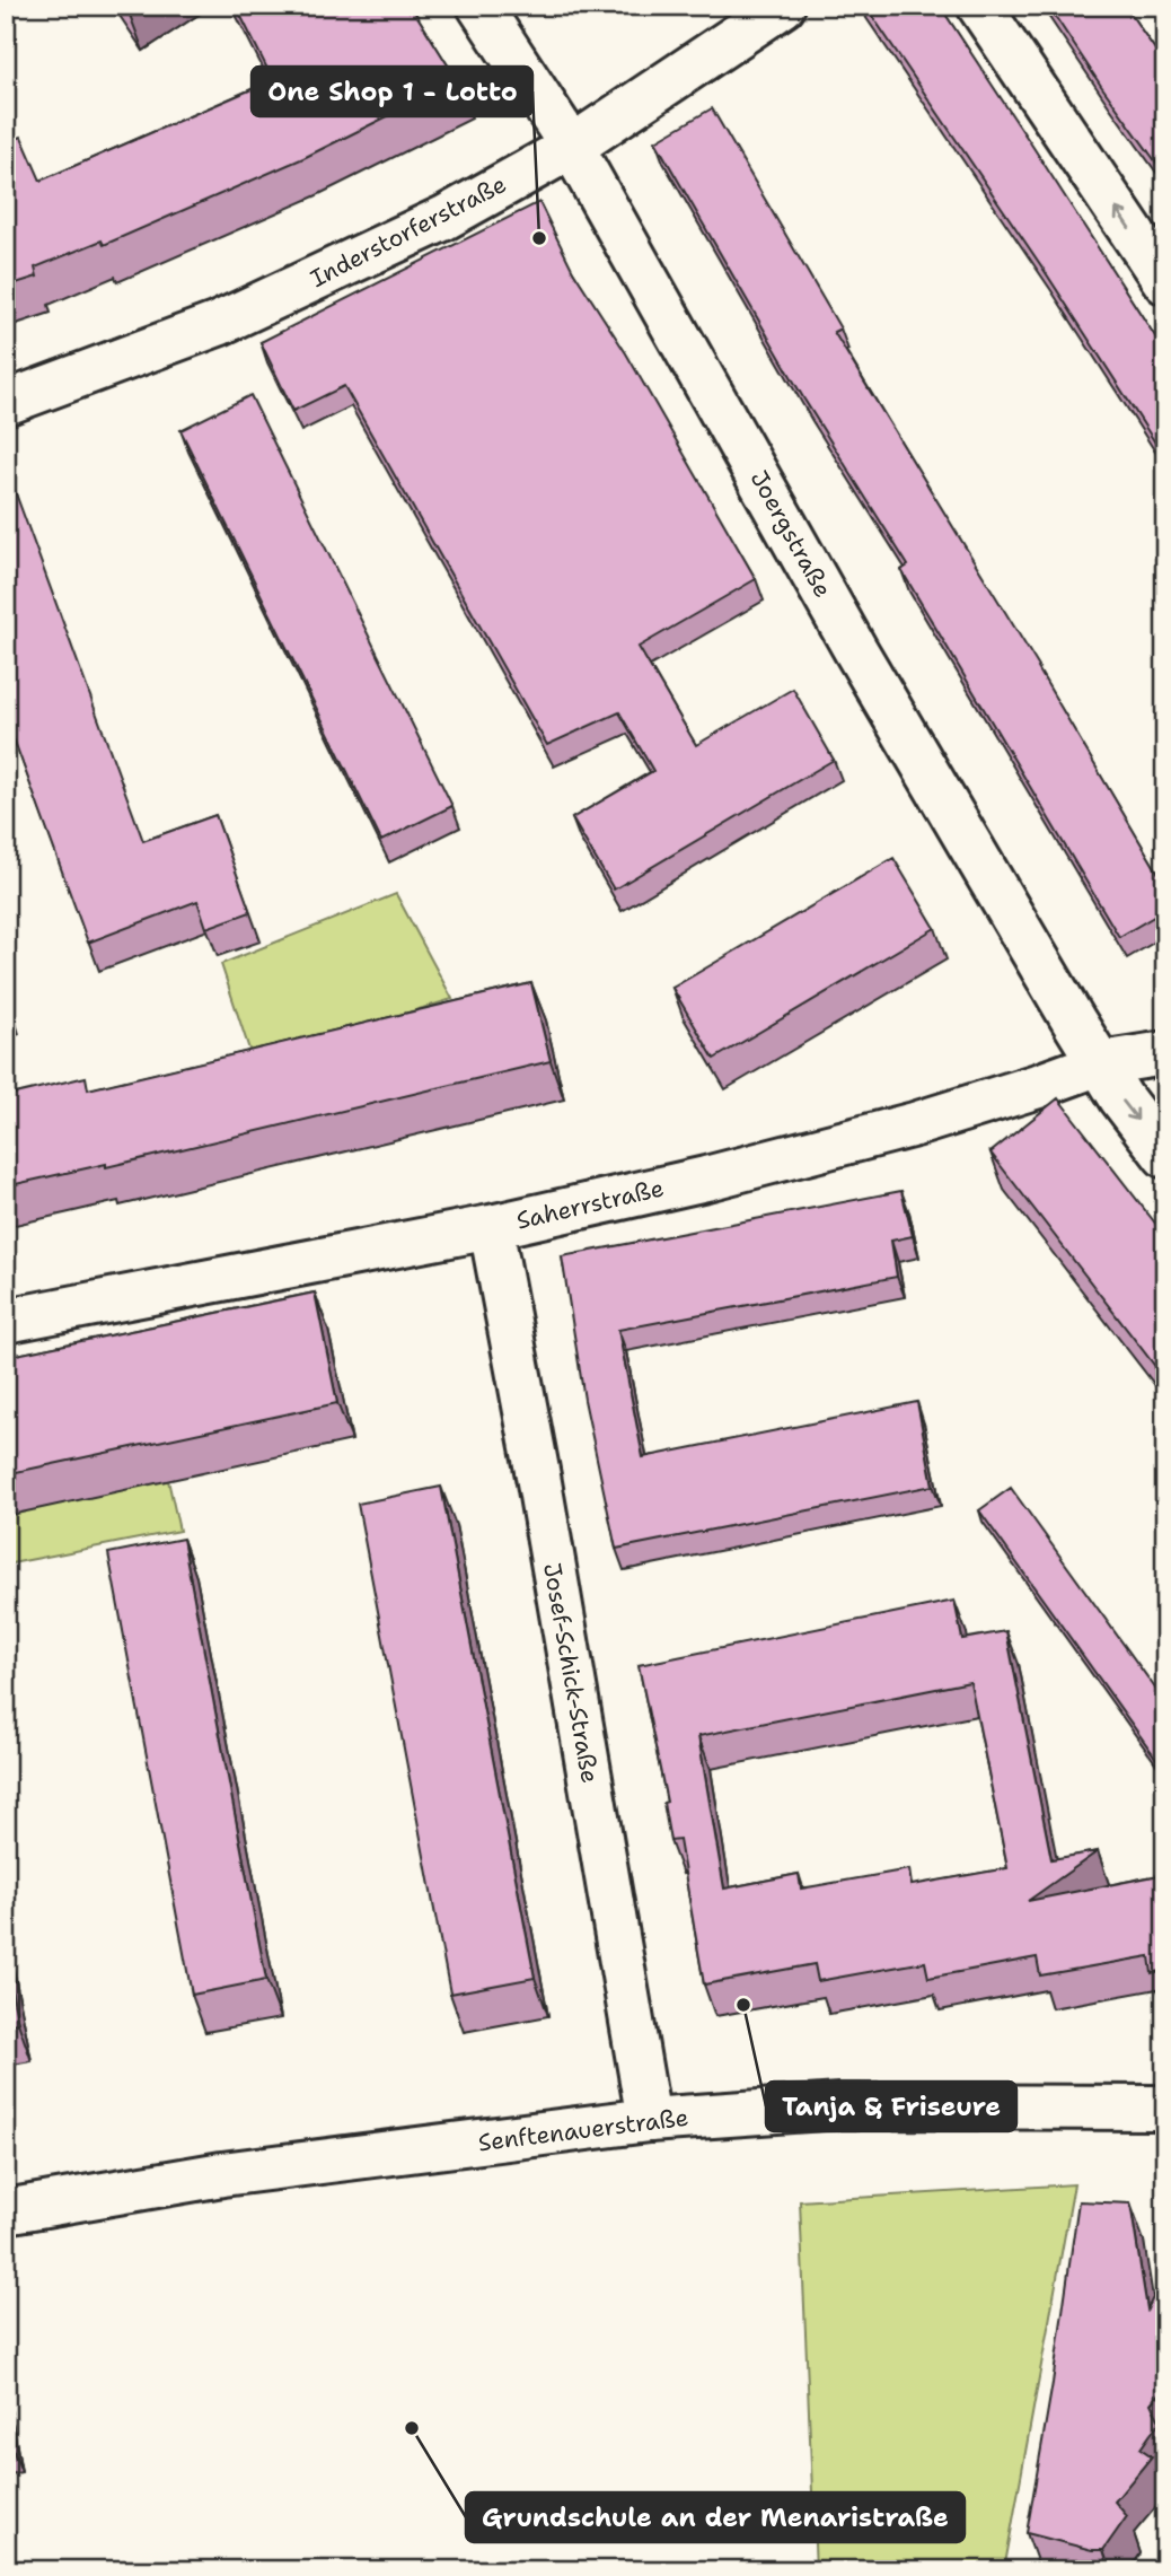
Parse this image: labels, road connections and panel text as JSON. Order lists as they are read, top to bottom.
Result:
{
  "streets": {
    "street": [
      "Inderstorferstraße",
      "Joergstraße",
      "Saherrstraße",
      "Josef-Schick-Straße",
      "Senftenauerstraße"
    ]
  },
  "crossings": [
    ["Inderstorferstraße", "Joergstraße"],
    ["Joergstraße", "Saherrstraße"],
    ["Saherrstraße", "Josef-Schick-Straße"],
    ["Josef-Schick-Straße", "Senftenauerstraße"]
  ],
  "places": ["One Shop 1 - Lotto", "Tanja & Friseure", "Grundschule an der Menaristraße"]
}
